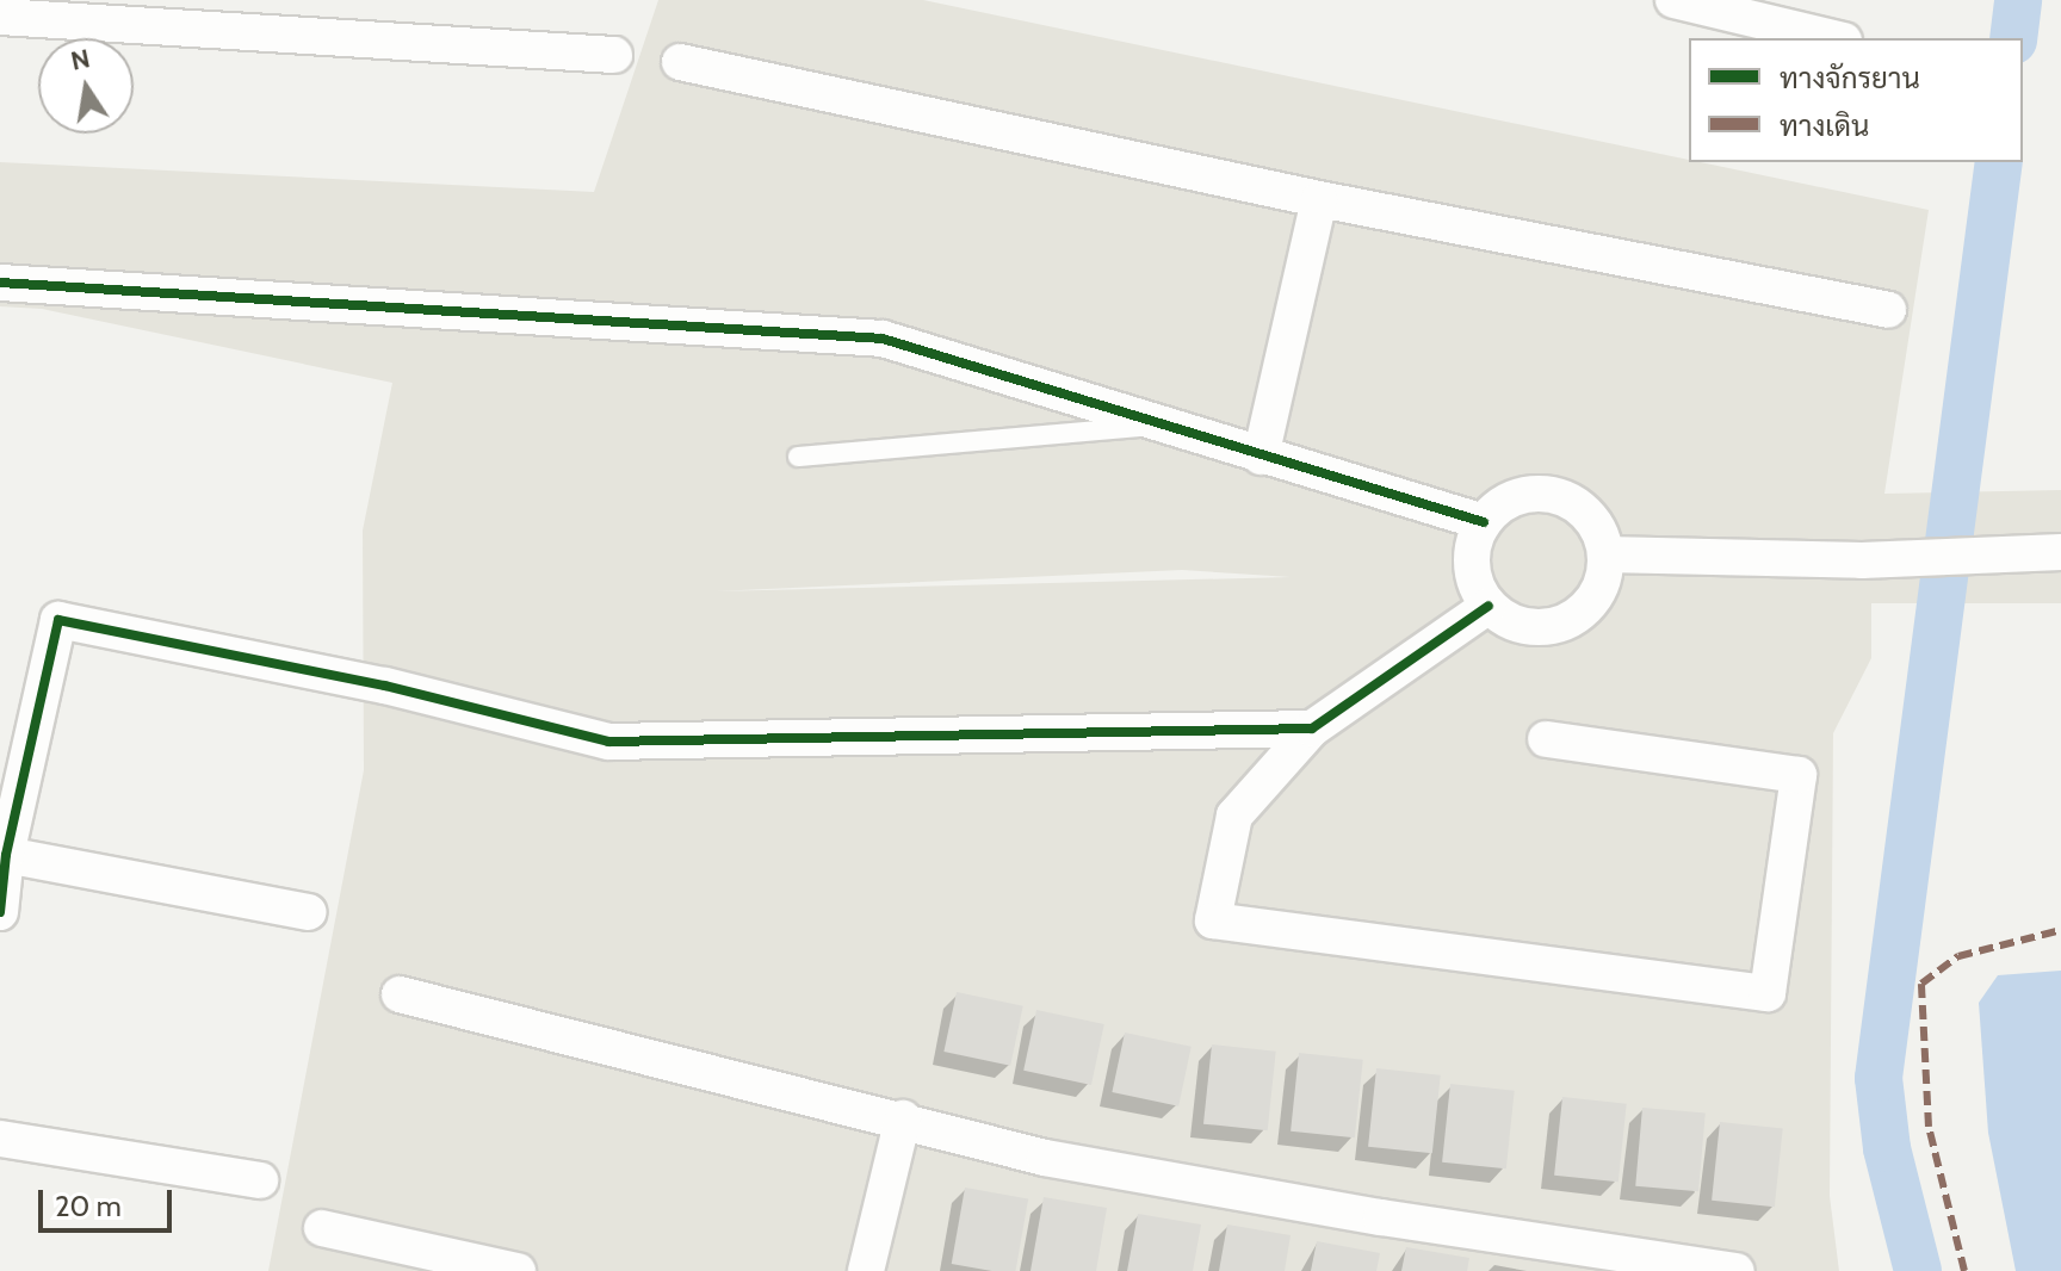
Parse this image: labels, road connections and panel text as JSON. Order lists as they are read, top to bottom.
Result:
{
  "legend": ["ทางจักรยาน", "ทางเดิน"],
  "scale_bar": "20 m",
  "north": "top"
}
